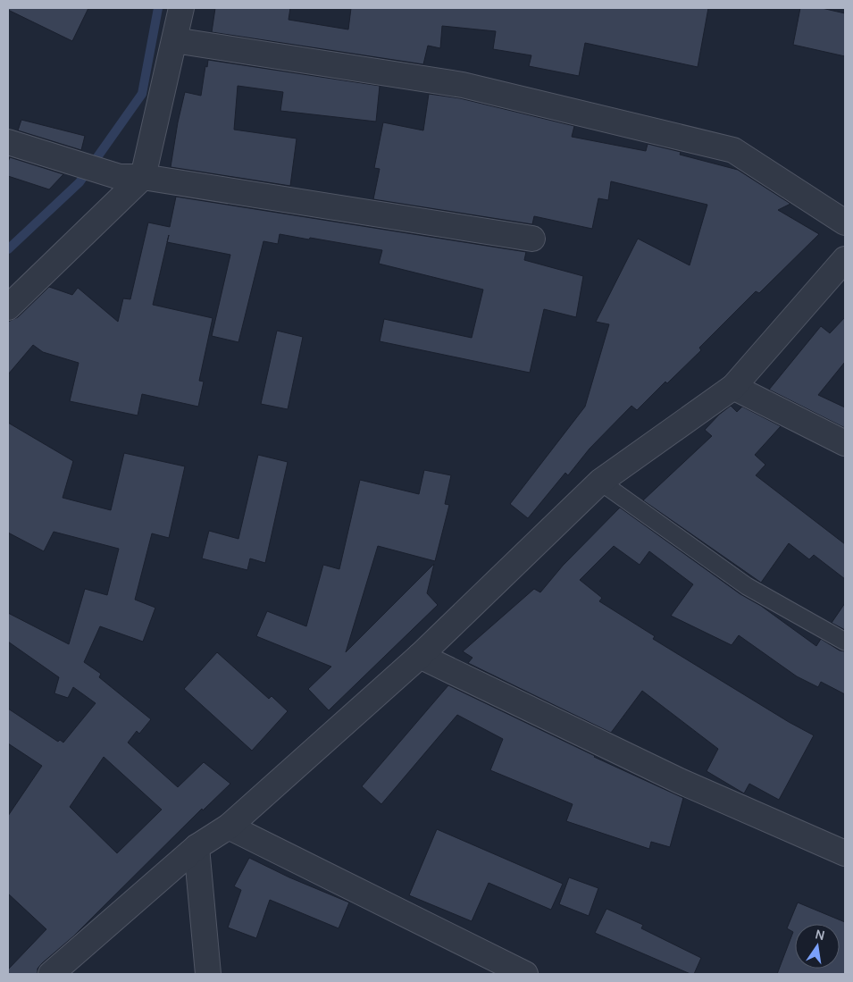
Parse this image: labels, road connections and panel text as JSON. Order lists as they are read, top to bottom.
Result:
{
  "north": "top"
}
